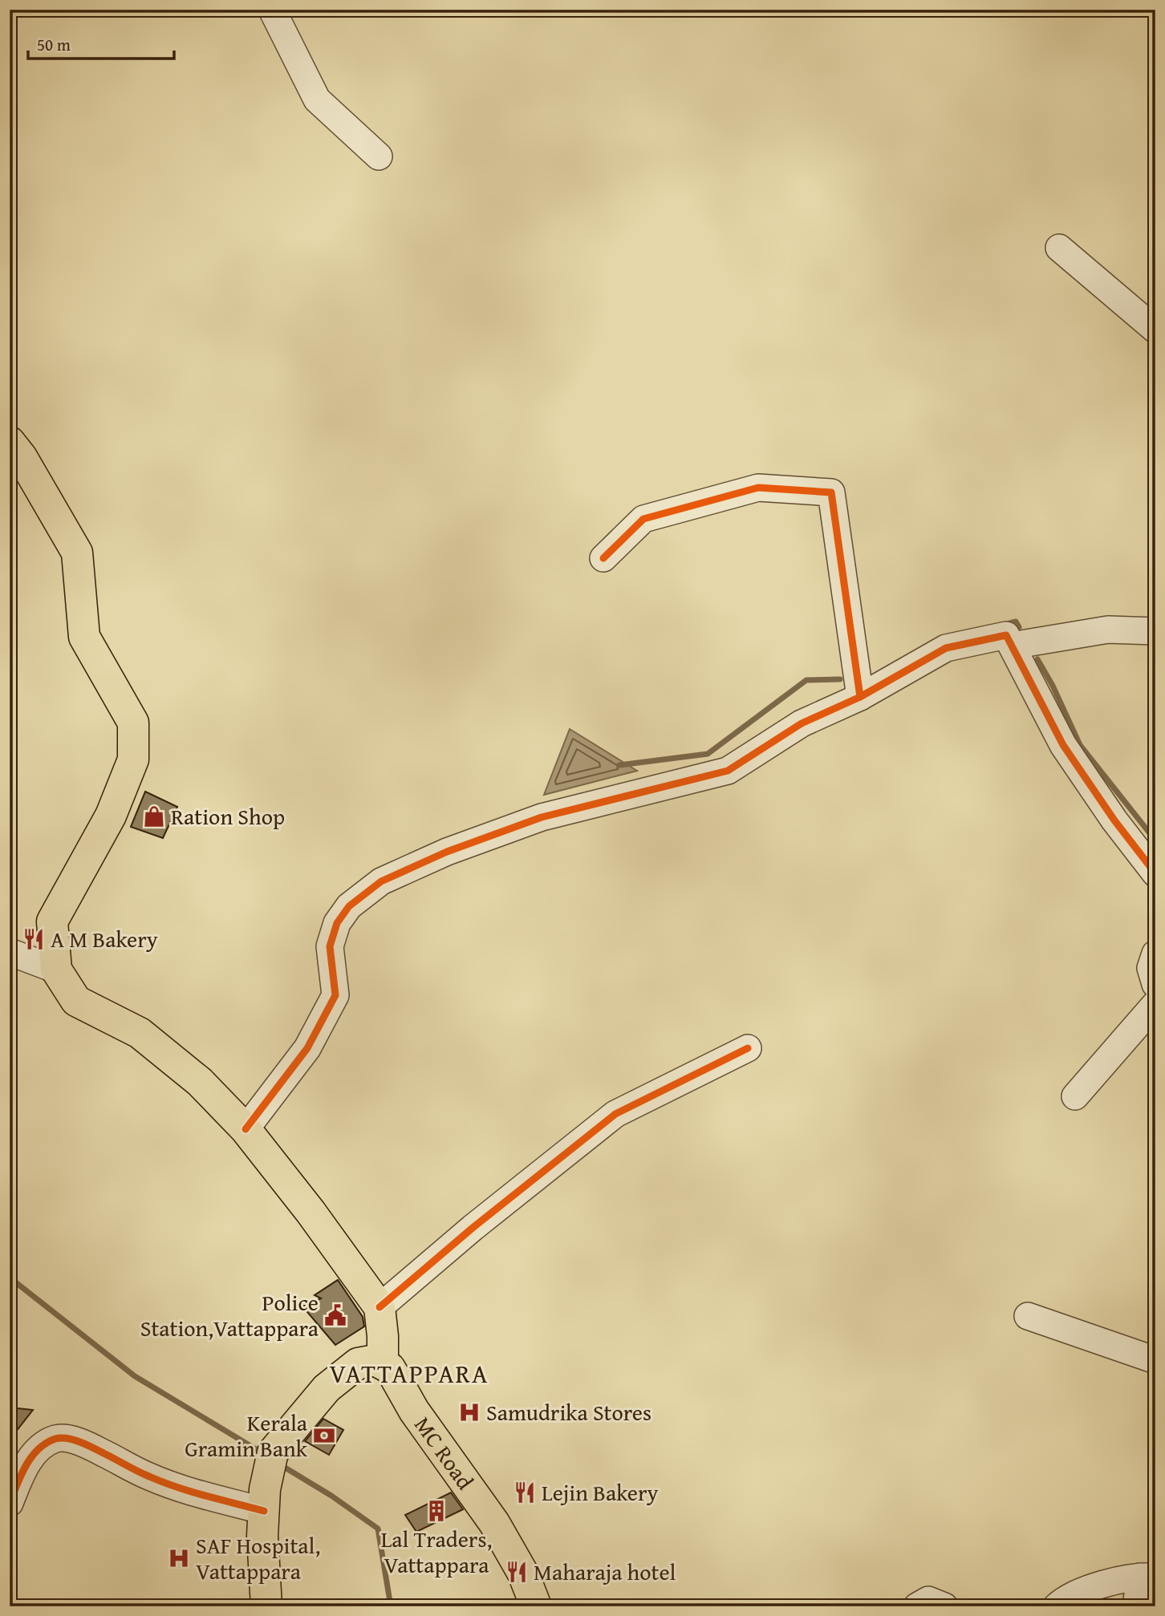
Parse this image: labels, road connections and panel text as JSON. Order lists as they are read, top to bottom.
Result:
{
  "streets": {
    "main road": ["MC Road"]
  },
  "districts": ["VATTAPPARA"],
  "places": {
    "shop": ["Ration Shop"],
    "restaurant": ["A M Bakery", "Lejin Bakery", "Maharaja hotel"],
    "public building": ["Police Station,Vattappara"],
    "hospital": ["Samudrika Stores", "SAF Hospital, Vattappara"],
    "bank": ["Kerala Gramin Bank"],
    "building": ["Lal Traders, Vattappara"]
  },
  "scale_bar": "50 m"
}
